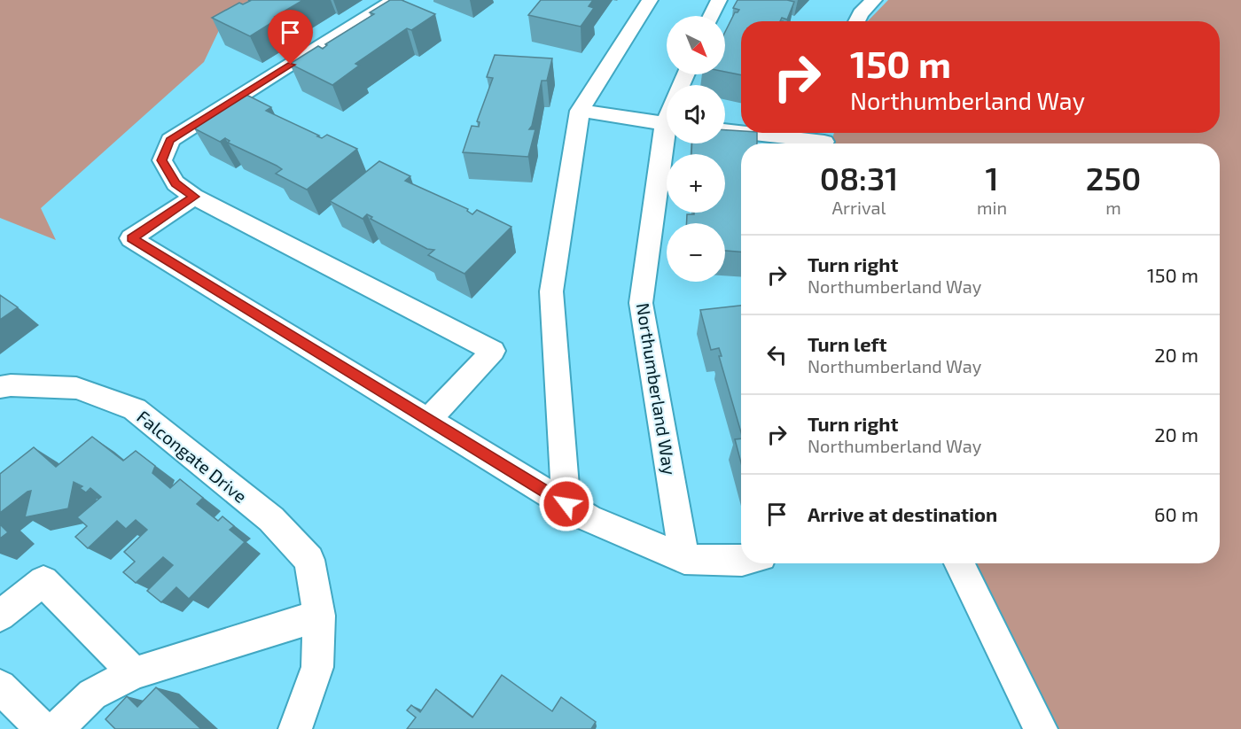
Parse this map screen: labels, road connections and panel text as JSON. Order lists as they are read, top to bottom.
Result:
{
  "streets": {
    "street": ["Northumberland Way", "Falcongate Drive"]
  },
  "north": "bottom right",
  "page": {
    "map_buttons": ["+", "−"],
    "turn": ["150 m", "Northumberland Way"],
    "eta": [
      "08:31",
      "Arrival",
      "1",
      "min",
      "250",
      "m"
    ],
    "list": [
      {
        "name": "Turn right",
        "note": "Northumberland Way",
        "value": "150 m"
      },
      {
        "name": "Turn left",
        "note": "Northumberland Way",
        "value": "20 m"
      },
      {
        "name": "Turn right",
        "note": "Northumberland Way",
        "value": "20 m"
      },
      {
        "name": "Arrive at destination",
        "value": "60 m"
      }
    ]
  }
}
